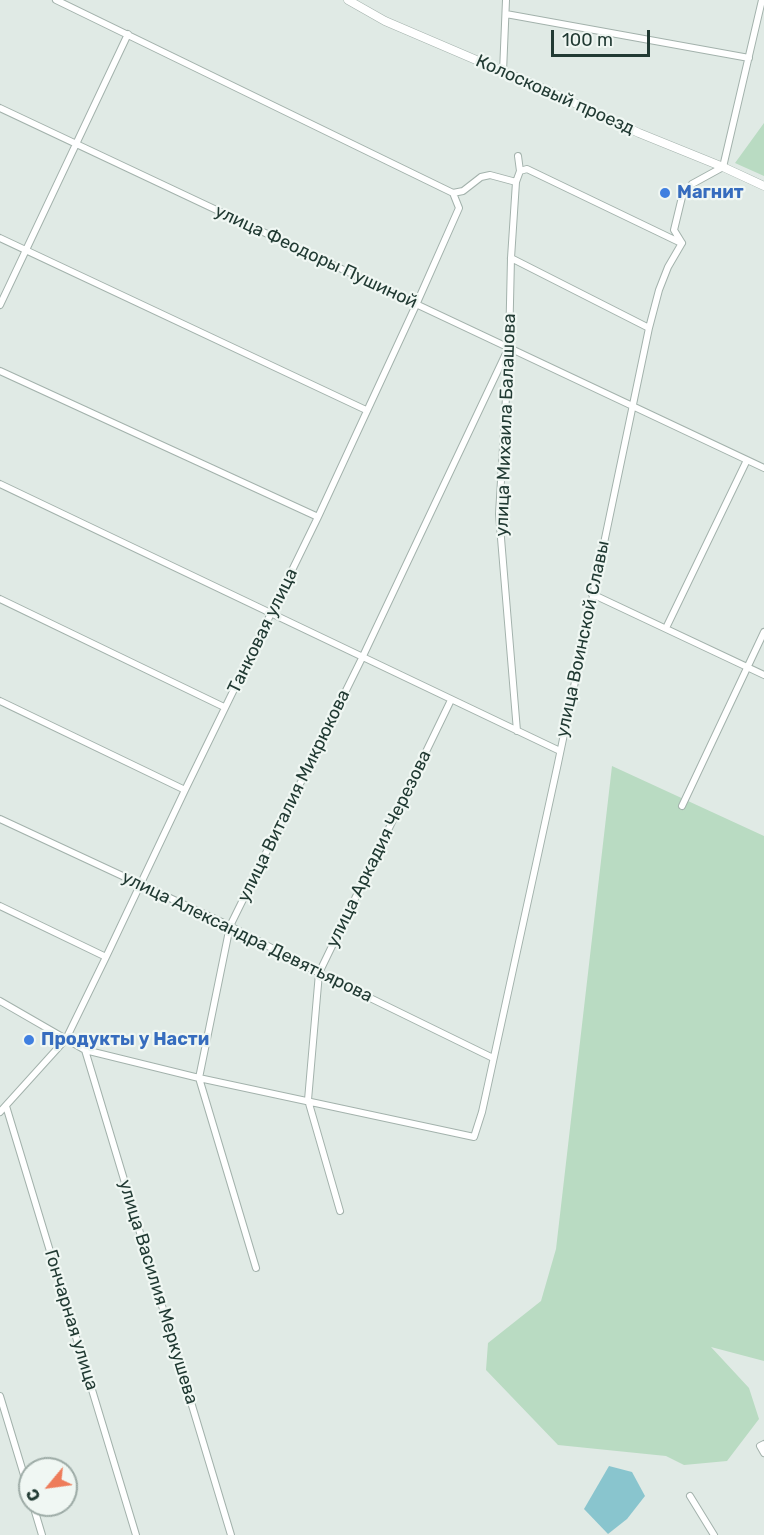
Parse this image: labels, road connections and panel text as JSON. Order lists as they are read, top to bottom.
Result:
{
  "streets": {
    "street": [
      "Колосковый проезд",
      "улица Феодоры Пушиной",
      "улица Михаила Балашова",
      "Танковая улица",
      "улица Воинской Славы",
      "улица Виталия Микрюкова",
      "улица Аркадия Черезова",
      "улица Александра Девятьярова",
      "улица Василия Меркушева",
      "Гончарная улица"
    ]
  },
  "crossings": [
    ["улица Феодоры Пушиной", "улица Михаила Балашова"],
    ["улица Феодоры Пушиной", "Танковая улица"],
    ["улица Феодоры Пушиной", "улица Воинской Славы"],
    ["улица Феодоры Пушиной", "улица Виталия Микрюкова"],
    ["улица Михаила Балашова", "улица Виталия Микрюкова"],
    ["Танковая улица", "улица Александра Девятьярова"],
    ["Танковая улица", "Гончарная улица"],
    ["улица Воинской Славы", "улица Аркадия Черезова"],
    ["улица Воинской Славы", "улица Александра Девятьярова"],
    ["улица Виталия Микрюкова", "улица Александра Девятьярова"],
    ["улица Аркадия Черезова", "улица Александра Девятьярова"]
  ],
  "places": ["Магнит", "Продукты у Насти"],
  "scale_bar": "100 m",
  "north": "bottom left"
}
